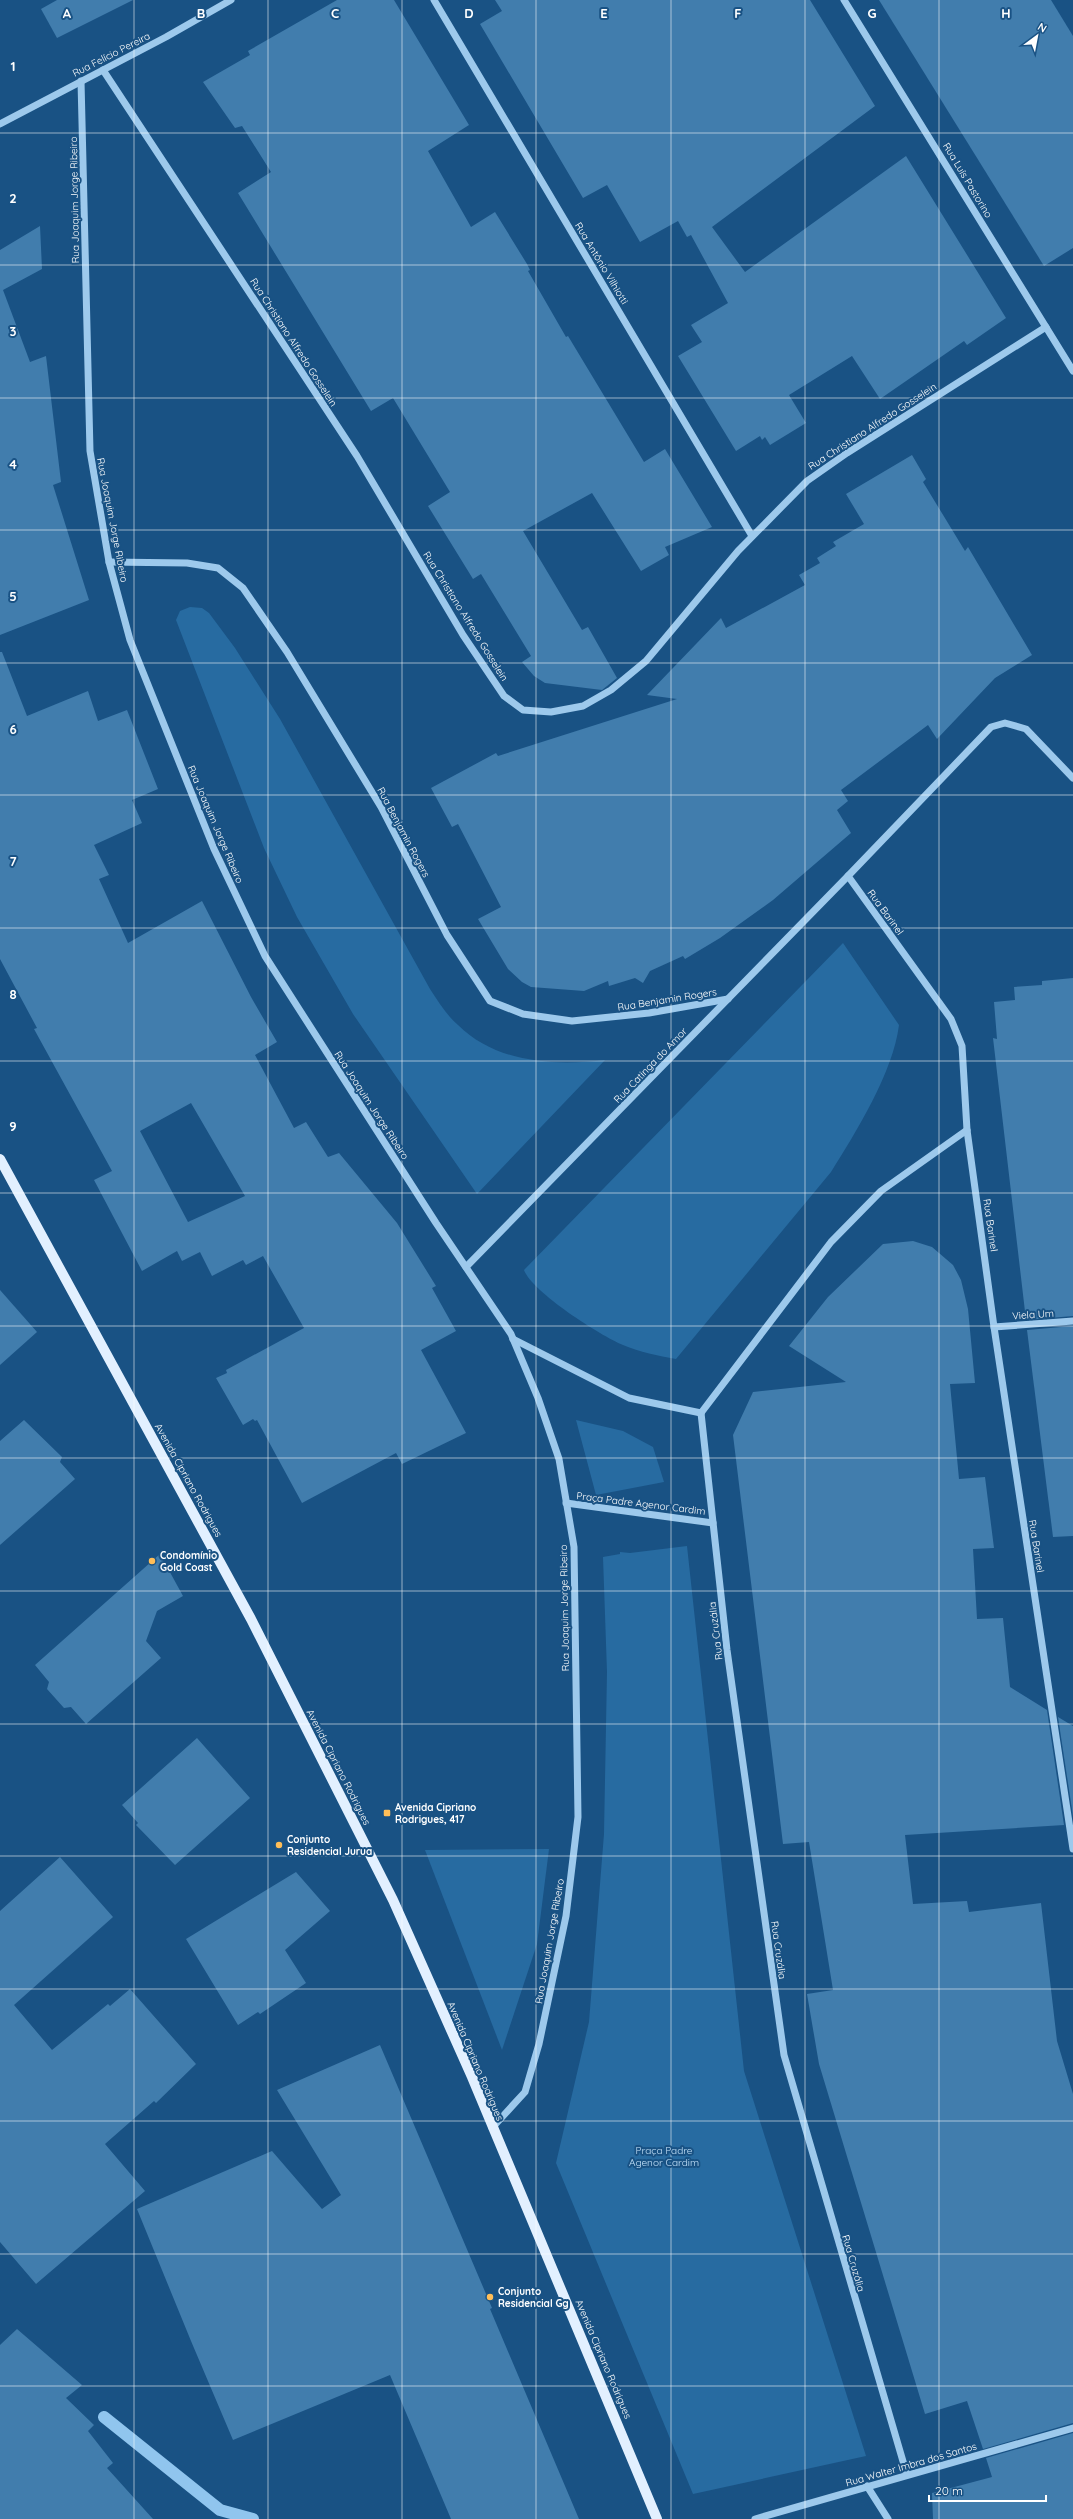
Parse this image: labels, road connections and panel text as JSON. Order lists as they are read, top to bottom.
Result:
{
  "streets": {
    "main road": ["Avenida Cipriano Rodrigues"],
    "street": [
      "Rua Felício Pereira",
      "Rua Luís Pastorino",
      "Rua Joaquim Jorge Ribeiro",
      "Rua Antônio Vilhiotti",
      "Rua Christiano Alfredo Gosselein",
      "Rua Benjamin Rogers",
      "Rua Barinel",
      "Rua Catinga do Amor",
      "Viela Um",
      "Praça Padre Agenor Cardim",
      "Rua Cruzália",
      "Rua Walter Imbra dos Santos"
    ]
  },
  "crossings": [
    ["Rua Felício Pereira", "Rua Joaquim Jorge Ribeiro"],
    ["Rua Felício Pereira", "Rua Christiano Alfredo Gosselein"],
    ["Rua Luís Pastorino", "Rua Christiano Alfredo Gosselein"],
    ["Rua Joaquim Jorge Ribeiro", "Rua Benjamin Rogers"],
    ["Rua Joaquim Jorge Ribeiro", "Rua Catinga do Amor"],
    ["Rua Joaquim Jorge Ribeiro", "Avenida Cipriano Rodrigues"],
    ["Rua Joaquim Jorge Ribeiro", "Praça Padre Agenor Cardim"],
    ["Rua Antônio Vilhiotti", "Rua Christiano Alfredo Gosselein"],
    ["Rua Benjamin Rogers", "Rua Catinga do Amor"],
    ["Rua Barinel", "Rua Catinga do Amor"],
    ["Rua Barinel", "Viela Um"],
    ["Praça Padre Agenor Cardim", "Rua Cruzália"],
    ["Rua Cruzália", "Rua Walter Imbra dos Santos"]
  ],
  "parks": ["Praça Padre Agenor Cardim"],
  "places": {
    "other": ["Condomínio Gold Coast", "Conjunto Residencial Jurua", "Conjunto Residencial Gg"],
    "transit": ["Avenida Cipriano Rodrigues, 417"]
  },
  "scale_bar": "20 m",
  "north": "top right",
  "grid": {
    "columns": [
      "A",
      "B",
      "C",
      "D",
      "E",
      "F",
      "G",
      "H"
    ],
    "rows": [
      "1",
      "2",
      "3",
      "4",
      "5",
      "6",
      "7",
      "8",
      "9"
    ]
  }
}
